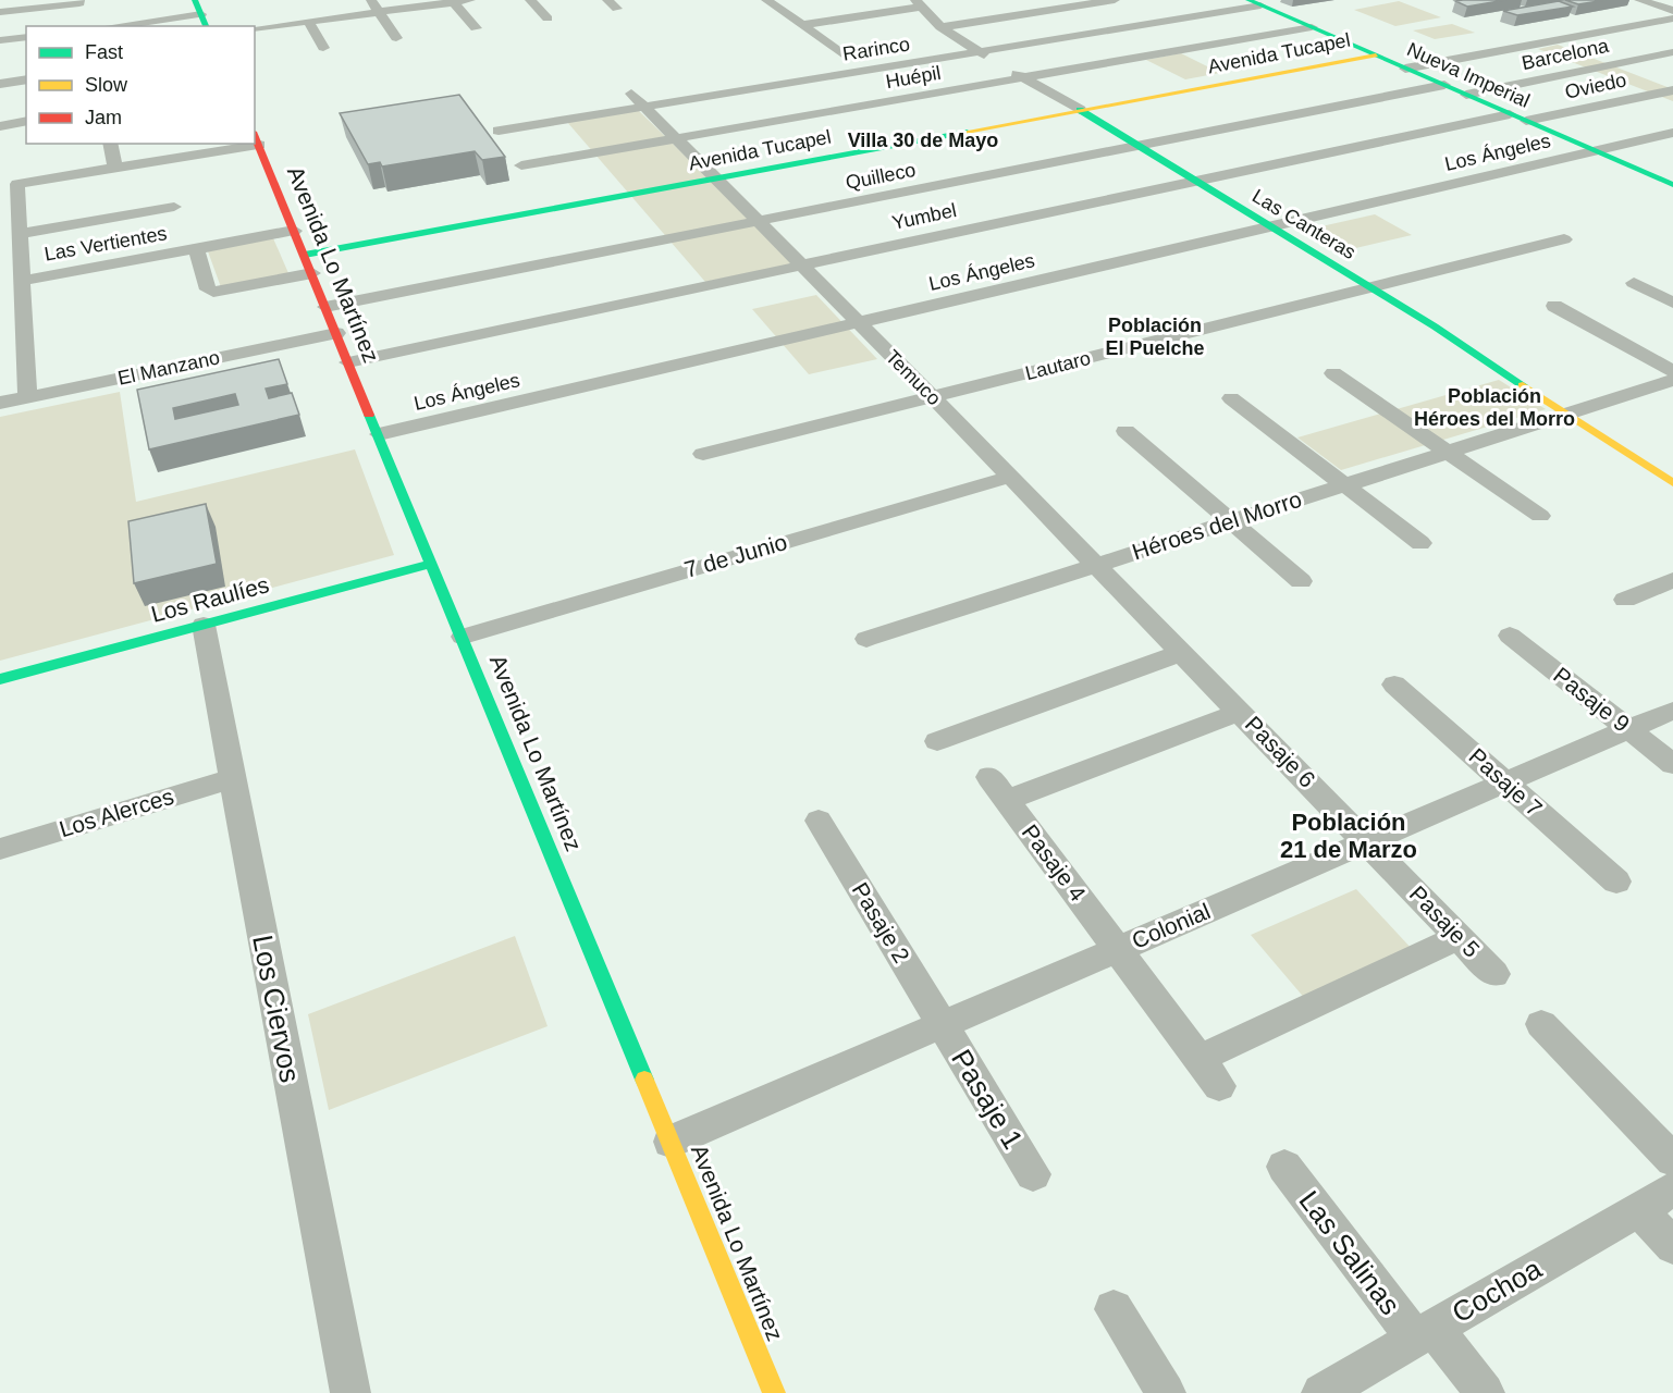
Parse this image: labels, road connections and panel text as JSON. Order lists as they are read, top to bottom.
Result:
{
  "streets": {
    "street": [
      "Rarinco",
      "Avenida Tucapel",
      "Barcelona",
      "Nueva Imperial",
      "Huépil",
      "Oviedo",
      "Los Ángeles",
      "Quilleco",
      "Yumbel",
      "Las Canteras",
      "Las Vertientes",
      "Avenida Lo Martínez",
      "Lautaro",
      "El Manzano",
      "Temuco",
      "Héroes del Morro",
      "7 de Junio",
      "Los Raulíes",
      "Pasaje 9",
      "Pasaje 6",
      "Pasaje 7",
      "Los Alerces",
      "Pasaje 4",
      "Pasaje 5",
      "Pasaje 2",
      "Colonial",
      "Los Ciervos",
      "Pasaje 1",
      "Las Salinas",
      "Cochoa"
    ]
  },
  "crossings": [
    ["Rarinco", "Nueva Imperial"],
    ["Rarinco", "Las Canteras"],
    ["Rarinco", "Temuco"],
    ["Avenida Tucapel", "Nueva Imperial"],
    ["Avenida Tucapel", "Las Canteras"],
    ["Avenida Tucapel", "Avenida Lo Martínez"],
    ["Avenida Tucapel", "Temuco"],
    ["Barcelona", "Nueva Imperial"],
    ["Nueva Imperial", "Huépil"],
    ["Nueva Imperial", "Oviedo"],
    ["Nueva Imperial", "Los Ángeles"],
    ["Nueva Imperial", "Quilleco"],
    ["Nueva Imperial", "Yumbel"],
    ["Huépil", "Las Canteras"],
    ["Huépil", "Temuco"],
    ["Los Ángeles", "Las Canteras"],
    ["Los Ángeles", "Avenida Lo Martínez"],
    ["Los Ángeles", "Temuco"],
    ["Quilleco", "Las Canteras"],
    ["Quilleco", "Avenida Lo Martínez"],
    ["Quilleco", "Temuco"],
    ["Yumbel", "Las Canteras"],
    ["Yumbel", "Avenida Lo Martínez"],
    ["Yumbel", "Temuco"],
    ["Las Canteras", "Lautaro"],
    ["Las Canteras", "Héroes del Morro"],
    ["Las Vertientes", "Avenida Lo Martínez"],
    ["Avenida Lo Martínez", "El Manzano"],
    ["Avenida Lo Martínez", "7 de Junio"],
    ["Avenida Lo Martínez", "Los Raulíes"],
    ["Avenida Lo Martínez", "Colonial"],
    ["Lautaro", "Temuco"],
    ["Temuco", "Héroes del Morro"],
    ["Temuco", "7 de Junio"],
    ["Temuco", "Pasaje 6"],
    ["Los Raulíes", "Los Ciervos"],
    ["Pasaje 9", "Colonial"],
    ["Pasaje 6", "Pasaje 4"],
    ["Pasaje 6", "Pasaje 5"],
    ["Pasaje 6", "Colonial"],
    ["Pasaje 7", "Colonial"],
    ["Los Alerces", "Los Ciervos"],
    ["Pasaje 4", "Colonial"],
    ["Pasaje 5", "Colonial"],
    ["Pasaje 2", "Colonial"],
    ["Pasaje 2", "Pasaje 1"],
    ["Colonial", "Pasaje 1"],
    ["Las Salinas", "Cochoa"]
  ],
  "districts": [
    "Villa 30 de Mayo",
    "Población El Puelche",
    "Población Héroes del Morro",
    "Población 21 de Marzo"
  ],
  "legend": ["Fast", "Slow", "Jam"]
}
